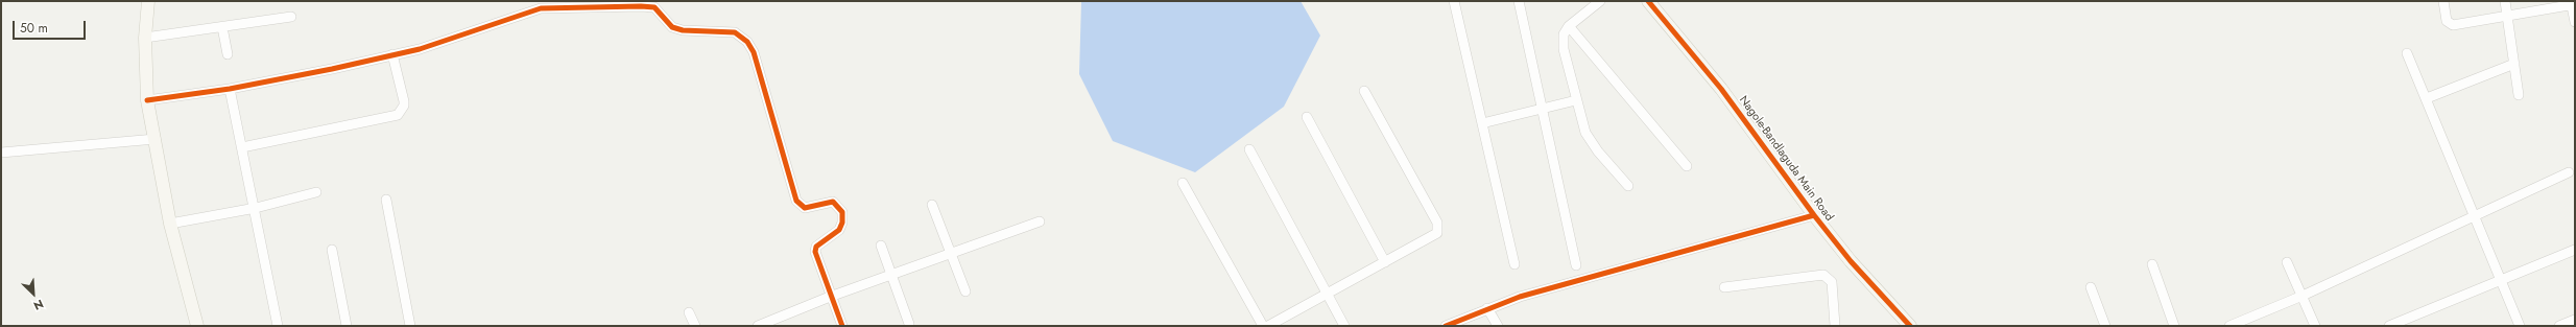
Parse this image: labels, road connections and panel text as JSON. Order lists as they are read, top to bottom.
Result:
{
  "streets": {
    "street": ["Nagole-Bandlaguda Main Road"]
  },
  "scale_bar": "50 m",
  "north": "bottom right"
}
